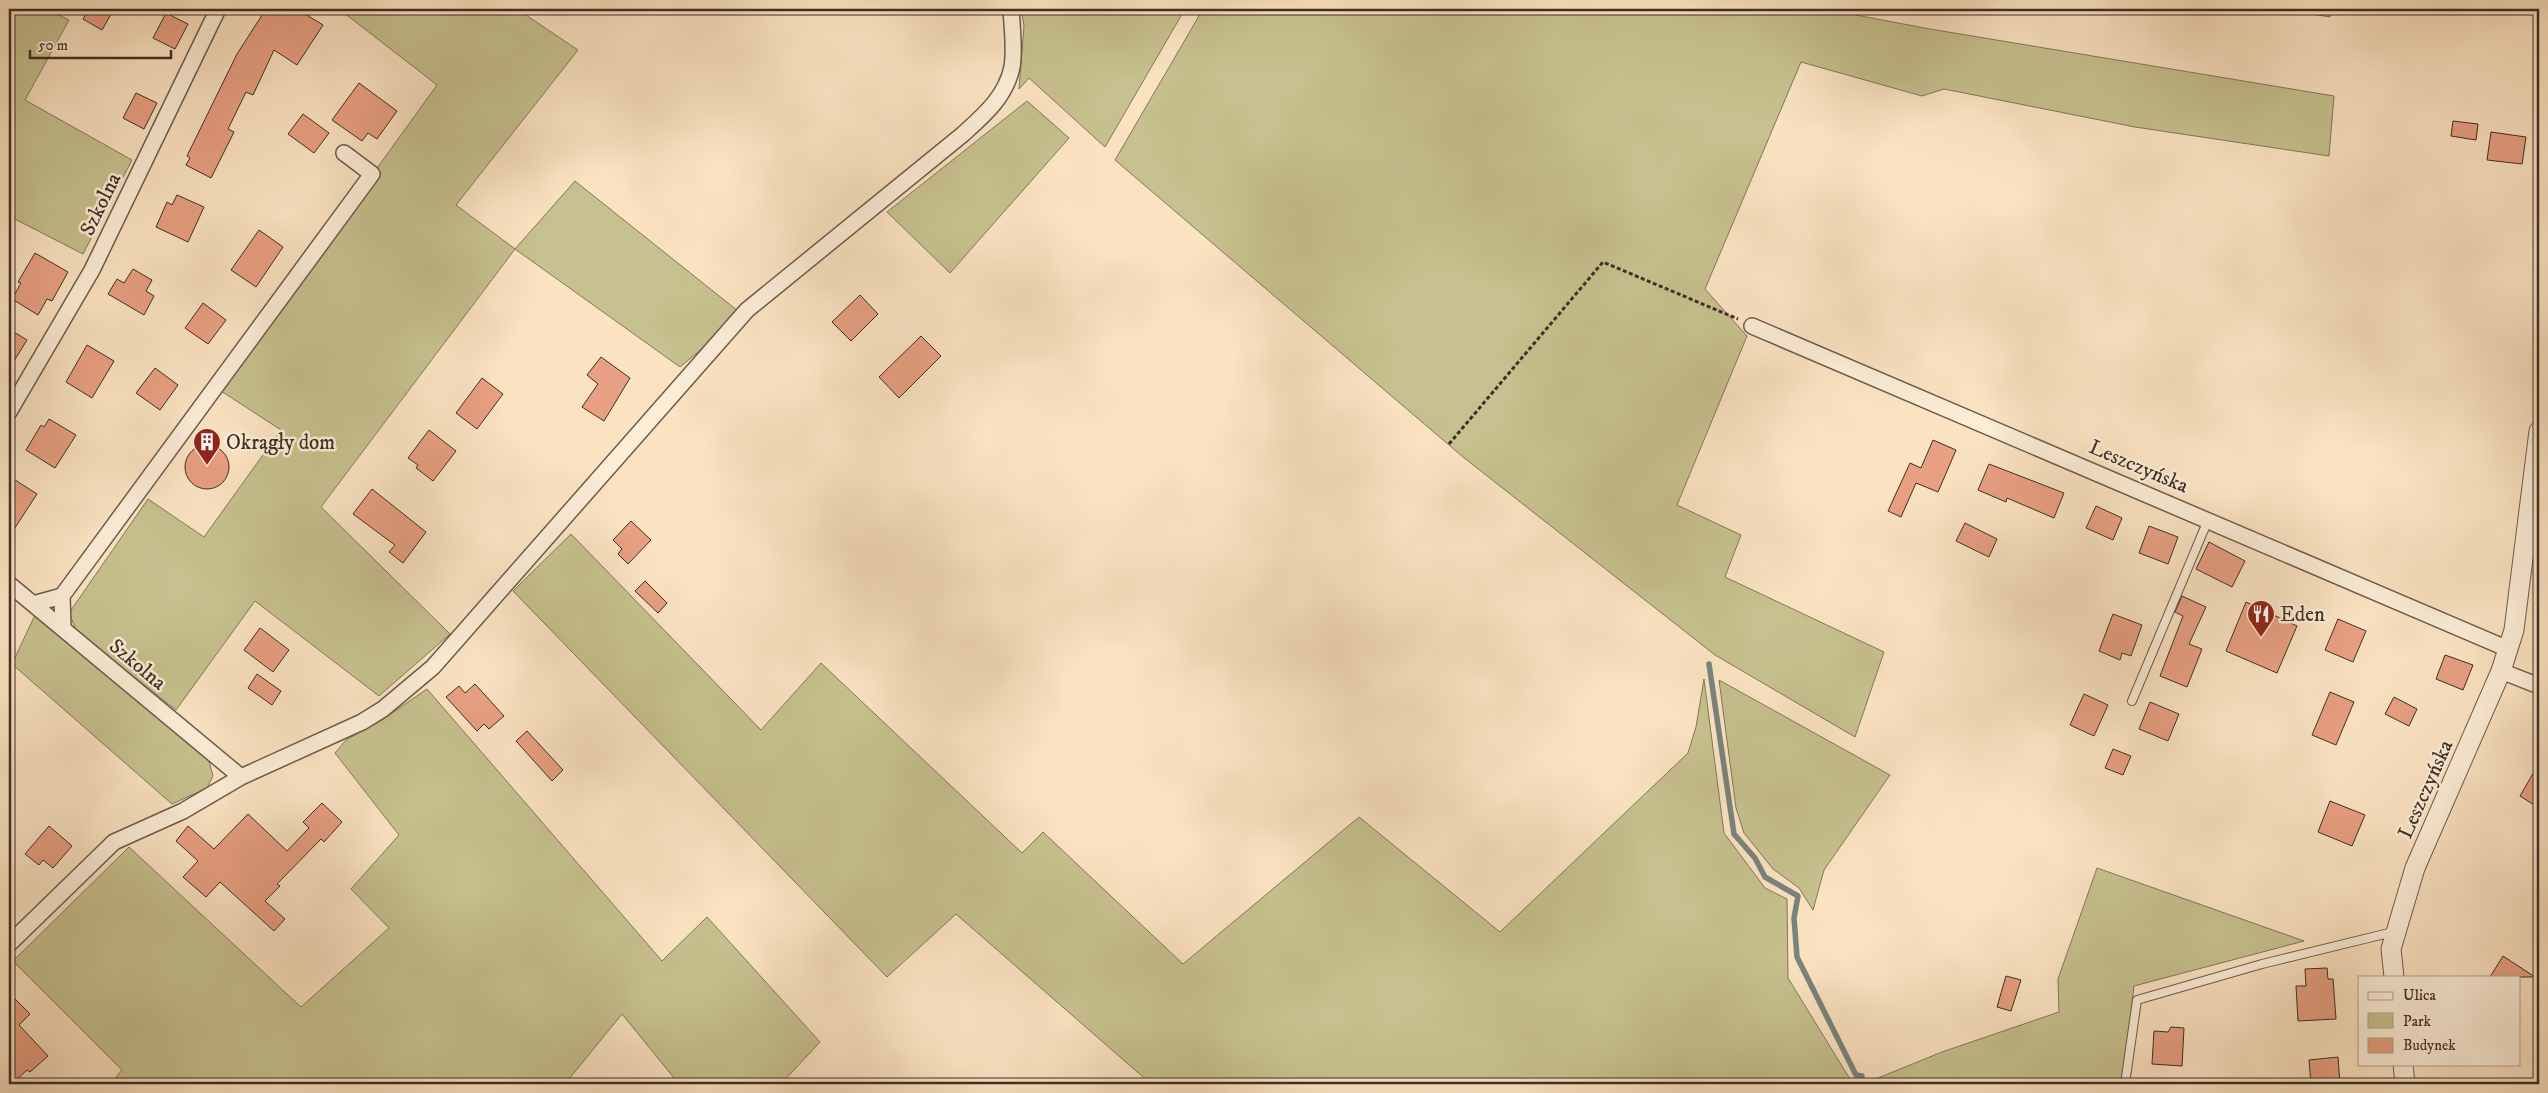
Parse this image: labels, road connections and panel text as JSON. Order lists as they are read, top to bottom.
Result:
{
  "streets": {
    "street": ["Szkolna", "Leszczyńska"]
  },
  "places": {
    "building": ["Okrągły dom"],
    "restaurant": ["Eden"]
  },
  "legend": ["Ulica", "Park", "Budynek"],
  "scale_bar": "50 m"
}
